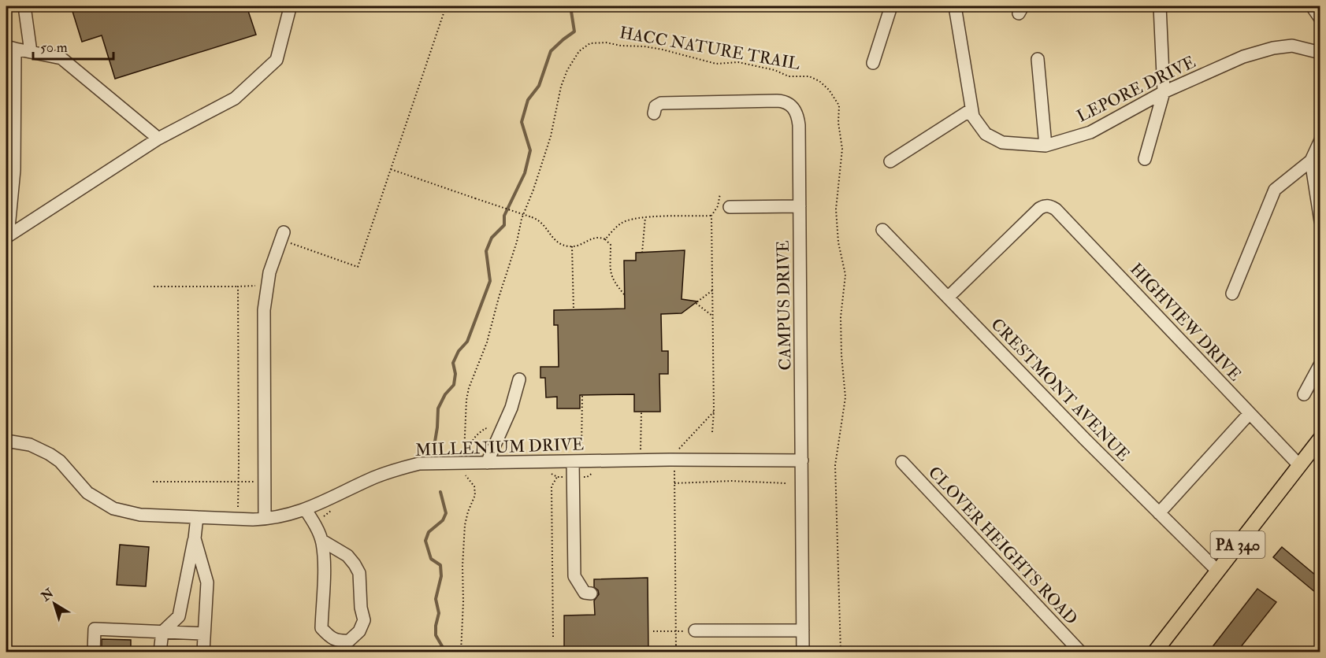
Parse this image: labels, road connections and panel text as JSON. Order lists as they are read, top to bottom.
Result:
{
  "streets": {
    "main road": ["PA 340"],
    "street": [
      "LEPORE DRIVE",
      "CAMPUS DRIVE",
      "HIGHVIEW DRIVE",
      "CRESTMONT AVENUE",
      "MILLENIUM DRIVE",
      "CLOVER HEIGHTS ROAD"
    ],
    "path": ["HACC NATURE TRAIL"]
  },
  "crossings": [
    ["CAMPUS DRIVE", "MILLENIUM DRIVE"],
    ["HIGHVIEW DRIVE", "CRESTMONT AVENUE"],
    ["HIGHVIEW DRIVE", "PA 340"],
    ["CRESTMONT AVENUE", "PA 340"]
  ],
  "scale_bar": "50 m",
  "north": "top left"
}
